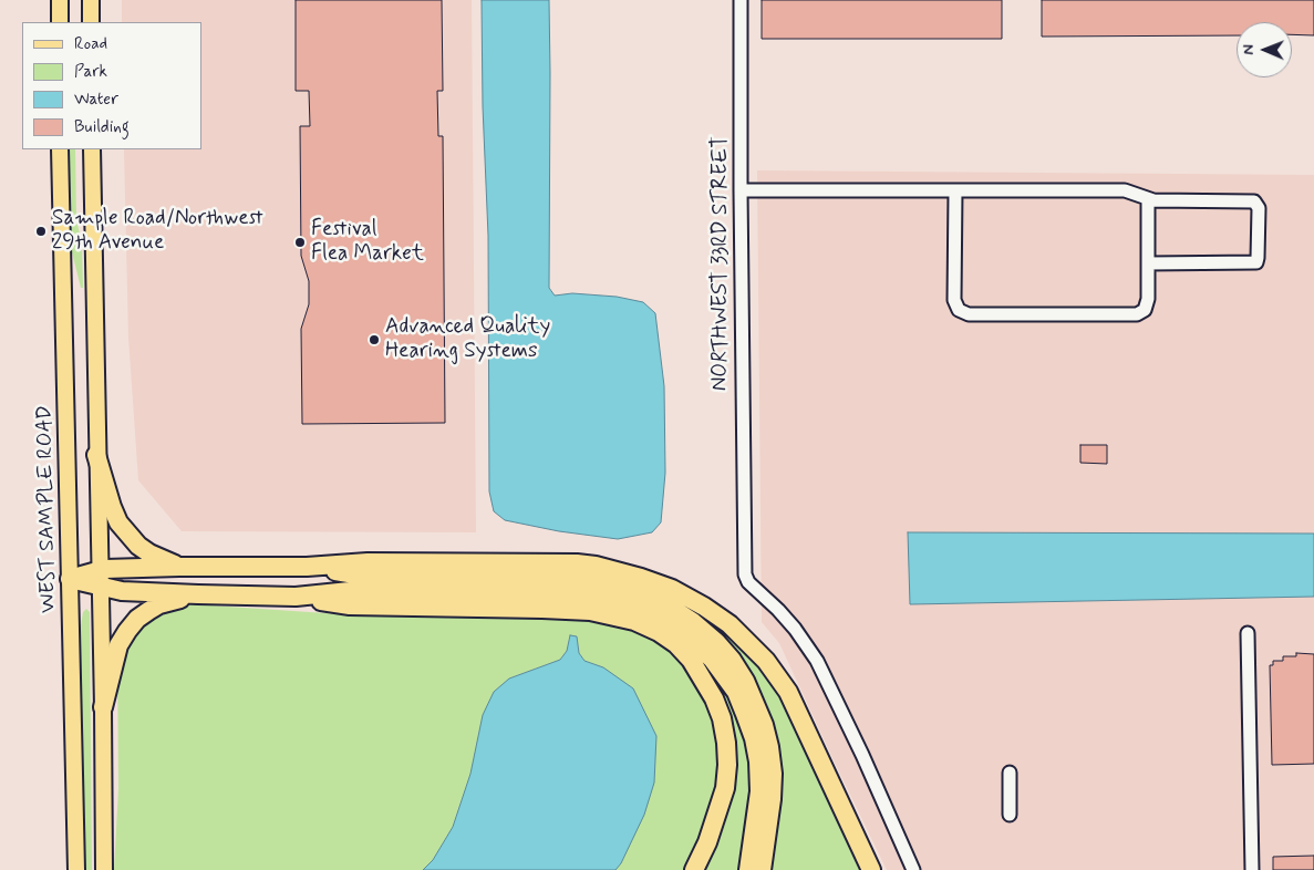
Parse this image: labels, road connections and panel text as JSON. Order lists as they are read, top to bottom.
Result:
{
  "streets": {
    "main road": ["WEST SAMPLE ROAD"],
    "street": ["NORTHWEST 33RD STREET"]
  },
  "places": ["Sample Road/Northwest 29th Avenue", "Festival Flea Market", "Advanced Quality Hearing Systems"],
  "legend": [
    "Road",
    "Park",
    "Water",
    "Building"
  ],
  "north": "left"
}
